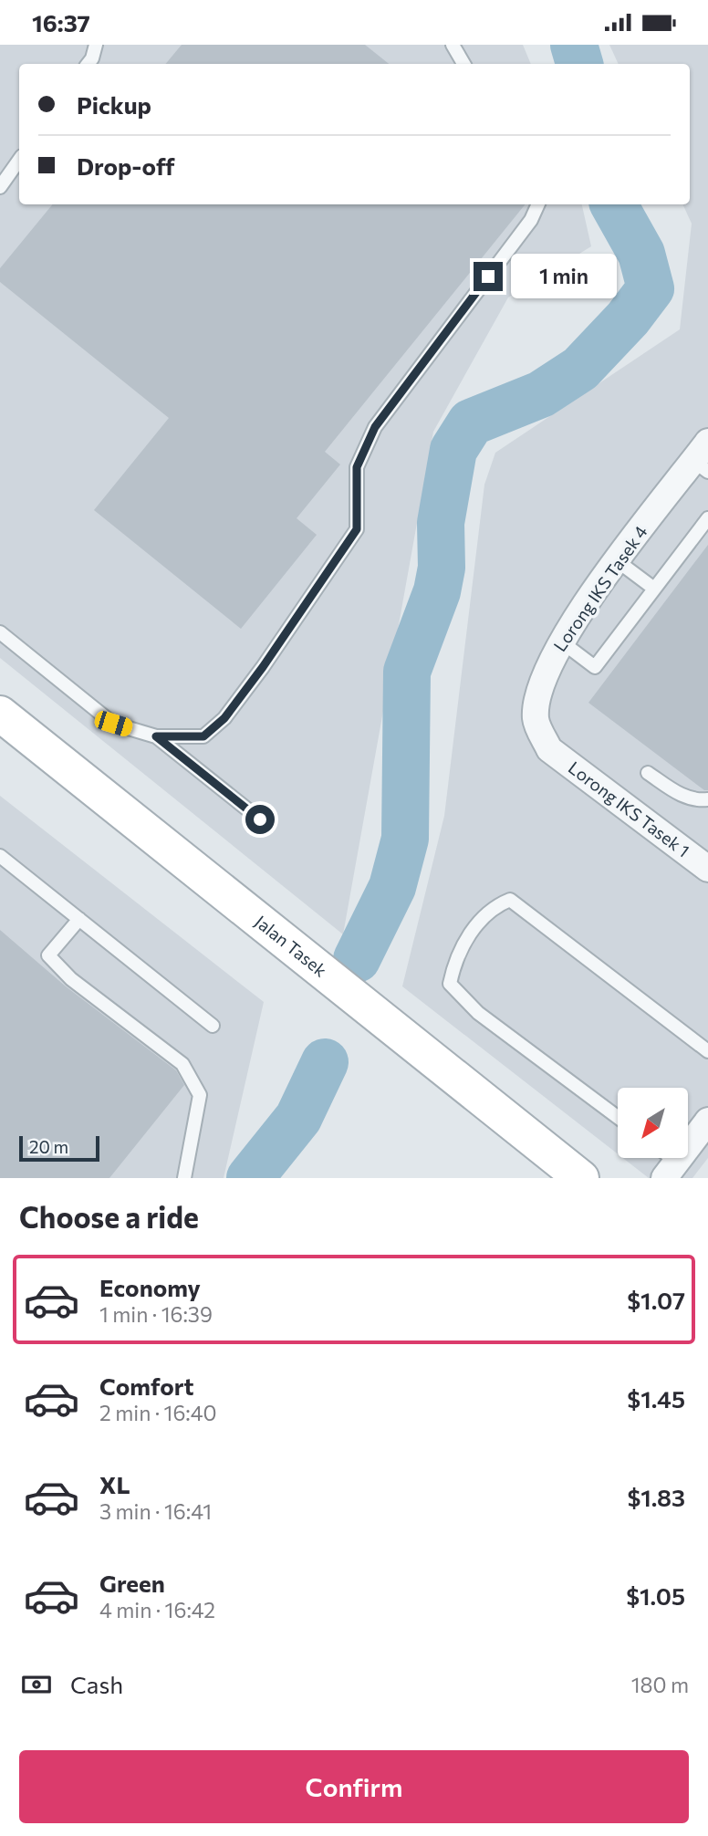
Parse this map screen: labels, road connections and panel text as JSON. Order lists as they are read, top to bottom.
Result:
{
  "streets": {
    "main road": ["Jalan Tasek"],
    "street": ["Lorong IKS Tasek 4", "Lorong IKS Tasek 1"]
  },
  "crossings": [
    ["Lorong IKS Tasek 4", "Lorong IKS Tasek 1"]
  ],
  "scale_bar": "20 m",
  "north": "bottom left",
  "page": {
    "status": "16:37",
    "banner": ["Pickup", "Drop-off"],
    "bubble": "1 min",
    "scale": "20 m",
    "heading": "Choose a ride",
    "list": [
      {
        "name": "Economy",
        "note": "1 min · 16:39",
        "value": "$1.07"
      },
      {
        "name": "Comfort",
        "note": "2 min · 16:40",
        "value": "$1.45"
      },
      {
        "name": "XL",
        "note": "3 min · 16:41",
        "value": "$1.83"
      },
      {
        "name": "Green",
        "note": "4 min · 16:42",
        "value": "$1.05"
      }
    ],
    "pay": ["Cash", "180 m"],
    "buttons": "Confirm"
  }
}
